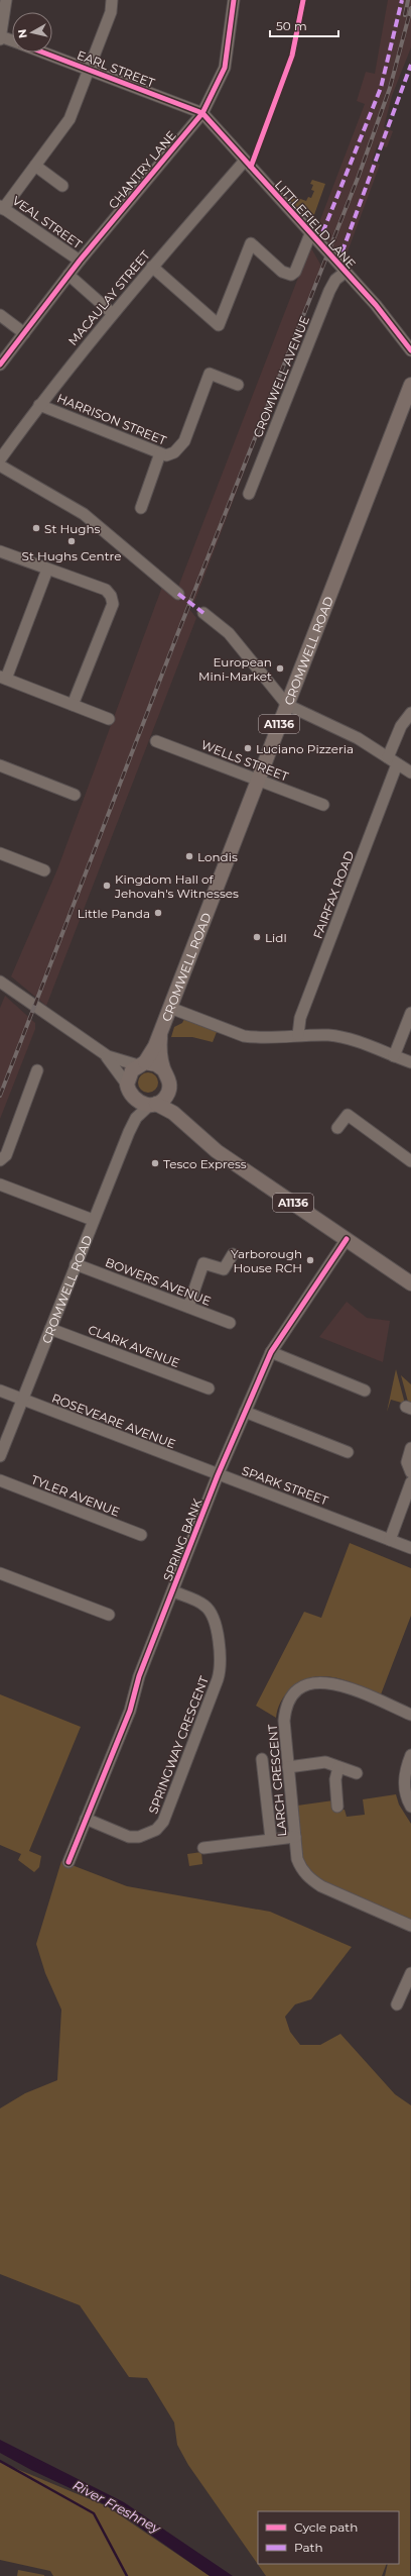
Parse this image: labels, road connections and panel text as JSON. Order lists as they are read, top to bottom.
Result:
{
  "streets": {
    "main road": ["CROMWELL ROAD", "A1136"],
    "street": [
      "EARL STREET",
      "CHANTRY LANE",
      "VEAL STREET",
      "LITTLEFIELD LANE",
      "MACAULAY STREET",
      "CROMWELL AVENUE",
      "HARRISON STREET",
      "WELLS STREET",
      "FAIRFAX ROAD",
      "BOWERS AVENUE",
      "CLARK AVENUE",
      "ROSEVEARE AVENUE",
      "SPARK STREET",
      "TYLER AVENUE",
      "SPRING BANK",
      "SPRINGWAY CRESCENT",
      "LARCH CRESCENT"
    ]
  },
  "crossings": [
    ["EARL STREET", "CHANTRY LANE"],
    ["EARL STREET", "LITTLEFIELD LANE"],
    ["CHANTRY LANE", "VEAL STREET"],
    ["CHANTRY LANE", "LITTLEFIELD LANE"],
    ["LITTLEFIELD LANE", "MACAULAY STREET"],
    ["LITTLEFIELD LANE", "CROMWELL AVENUE"],
    ["MACAULAY STREET", "HARRISON STREET"],
    ["CROMWELL ROAD", "A1136"],
    ["CROMWELL ROAD", "WELLS STREET"],
    ["CROMWELL ROAD", "BOWERS AVENUE"],
    ["CROMWELL ROAD", "CLARK AVENUE"],
    ["CROMWELL ROAD", "ROSEVEARE AVENUE"],
    ["A1136", "SPRING BANK"],
    ["ROSEVEARE AVENUE", "SPARK STREET"],
    ["ROSEVEARE AVENUE", "SPRING BANK"],
    ["SPARK STREET", "SPRING BANK"],
    ["SPRING BANK", "SPRINGWAY CRESCENT"]
  ],
  "water": ["River Freshney"],
  "places": [
    "St Hughs",
    "St Hughs Centre",
    "European Mini-Market",
    "Luciano Pizzeria",
    "Londis",
    "Kingdom Hall of Jehovah's Witnesses",
    "Little Panda",
    "Lidl",
    "Tesco Express",
    "Yarborough House RCH"
  ],
  "legend": ["Cycle path", "Path"],
  "scale_bar": "50 m",
  "north": "left"
}
